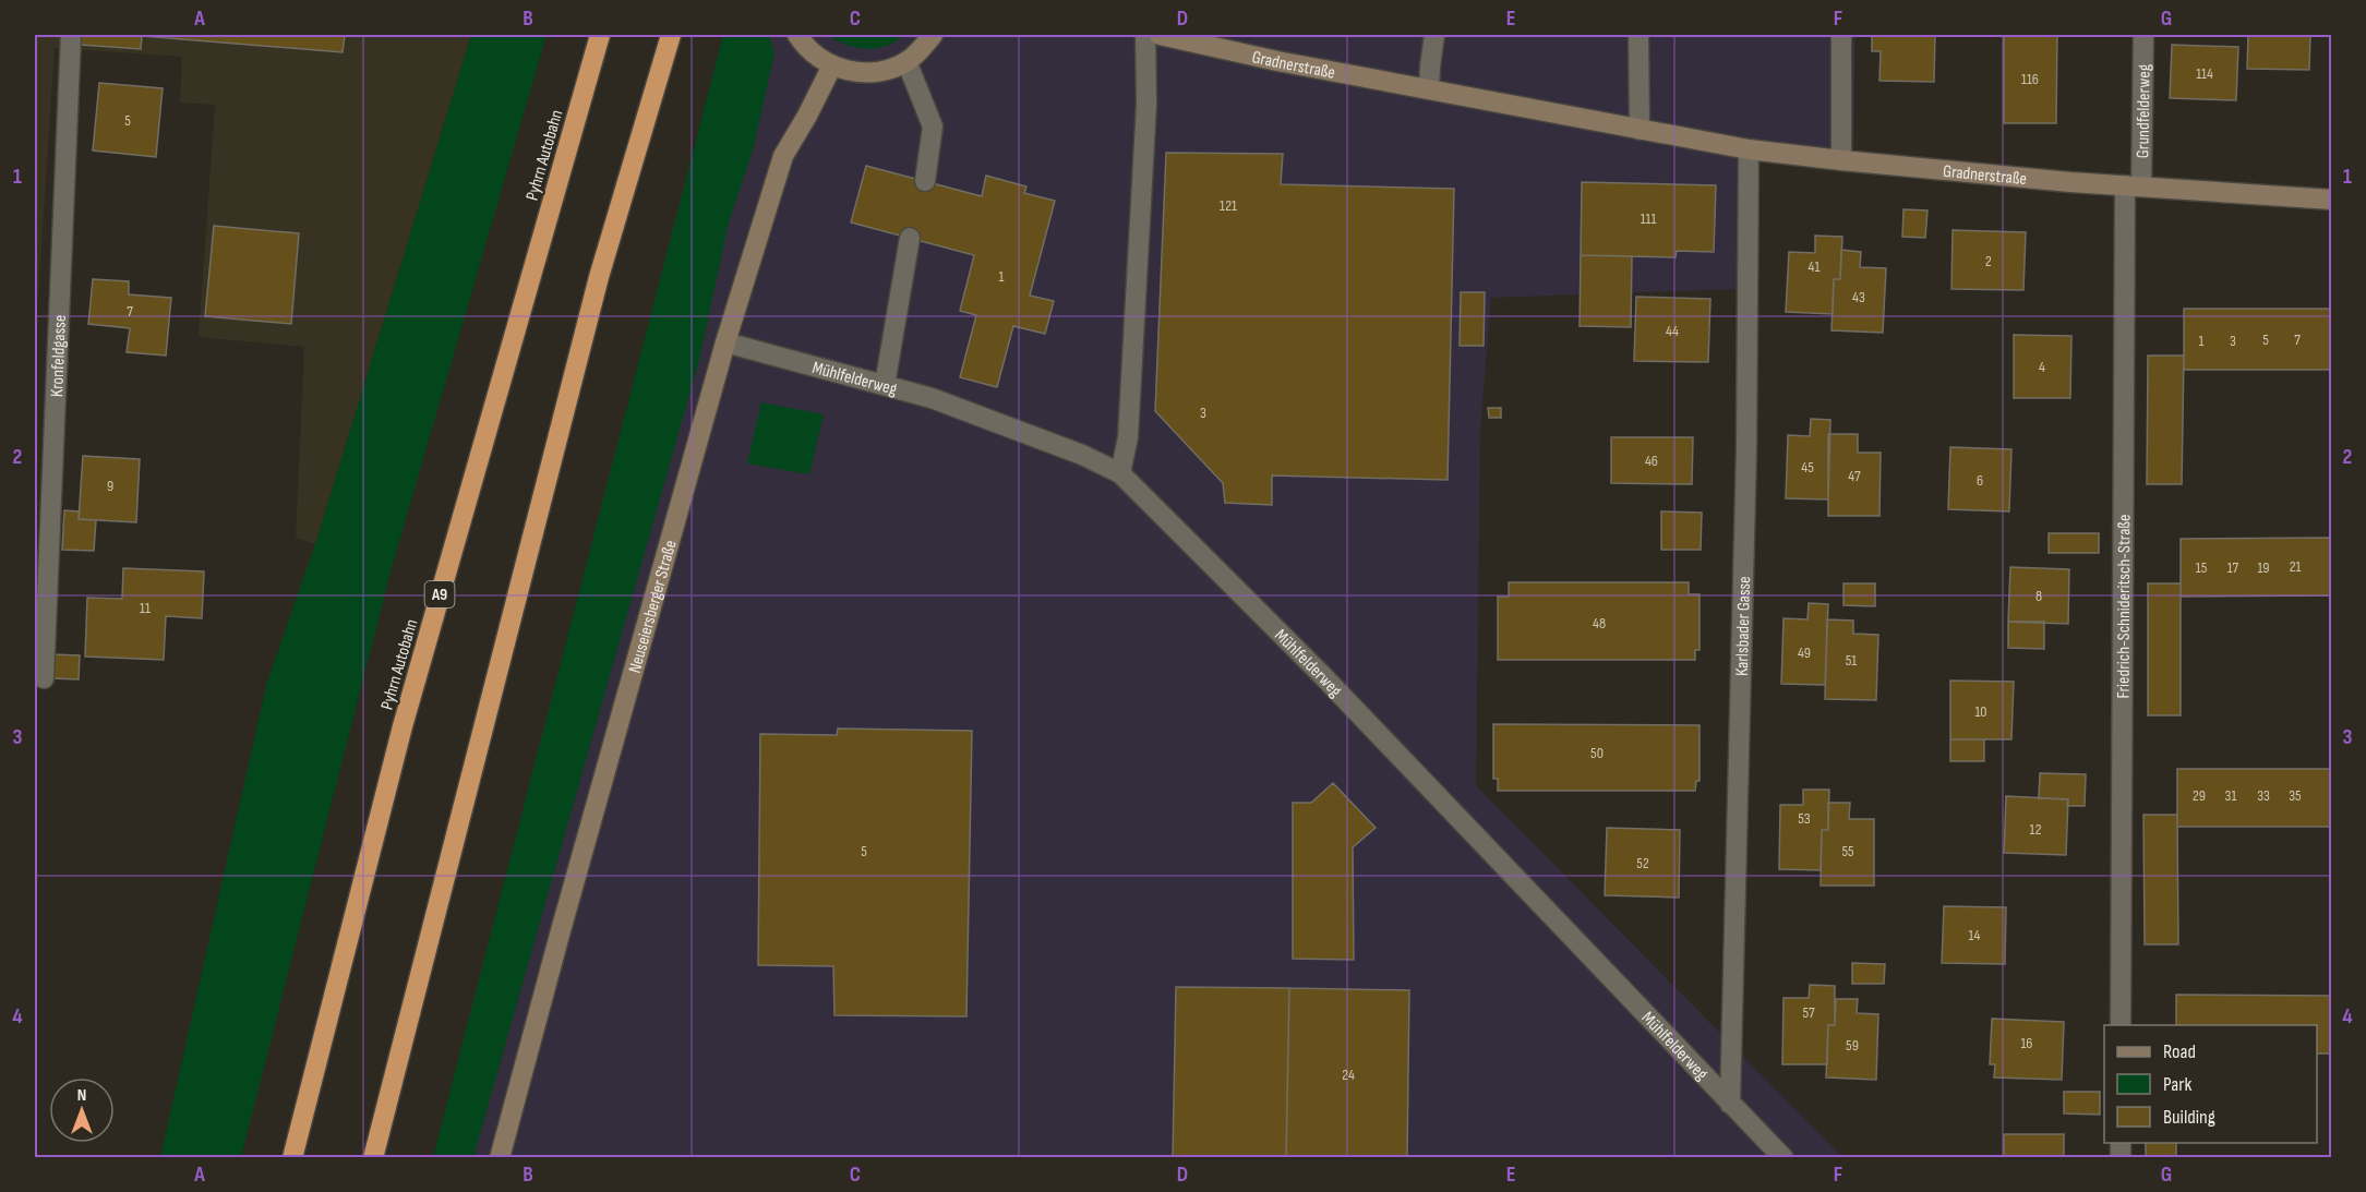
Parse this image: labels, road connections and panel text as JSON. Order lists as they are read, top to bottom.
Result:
{
  "streets": {
    "highway": ["Pyhrn Autobahn", "A9"],
    "main road": ["Gradnerstraße", "Neuseiersberger Straße"],
    "street": [
      "Grundfelderweg",
      "Kronfeldgasse",
      "Mühlfelderweg",
      "Friedrich-Schnideritsch-Straße",
      "Karlsbader Gasse"
    ]
  },
  "crossings": [
    ["Gradnerstraße", "Grundfelderweg"],
    ["Gradnerstraße", "Friedrich-Schnideritsch-Straße"],
    ["Gradnerstraße", "Karlsbader Gasse"],
    ["Grundfelderweg", "Friedrich-Schnideritsch-Straße"],
    ["Mühlfelderweg", "Neuseiersberger Straße"],
    ["Mühlfelderweg", "Karlsbader Gasse"]
  ],
  "house_numbers": [
    "114",
    "116",
    "5",
    "121",
    "111",
    "2",
    "41",
    "1",
    "43",
    "7",
    "44",
    "5",
    "7",
    "1",
    "3",
    "4",
    "3",
    "46",
    "45",
    "47",
    "6",
    "9",
    "21",
    "15",
    "17",
    "19",
    "8",
    "11",
    "48",
    "49",
    "51",
    "10",
    "50",
    "29",
    "31",
    "33",
    "35",
    "53",
    "12",
    "5",
    "55",
    "52",
    "14",
    "57",
    "16",
    "59",
    "24"
  ],
  "legend": ["Road", "Park", "Building"],
  "north": "top",
  "grid": {
    "columns": [
      "A",
      "B",
      "C",
      "D",
      "E",
      "F",
      "G"
    ],
    "rows": [
      "1",
      "2",
      "3",
      "4"
    ]
  }
}
